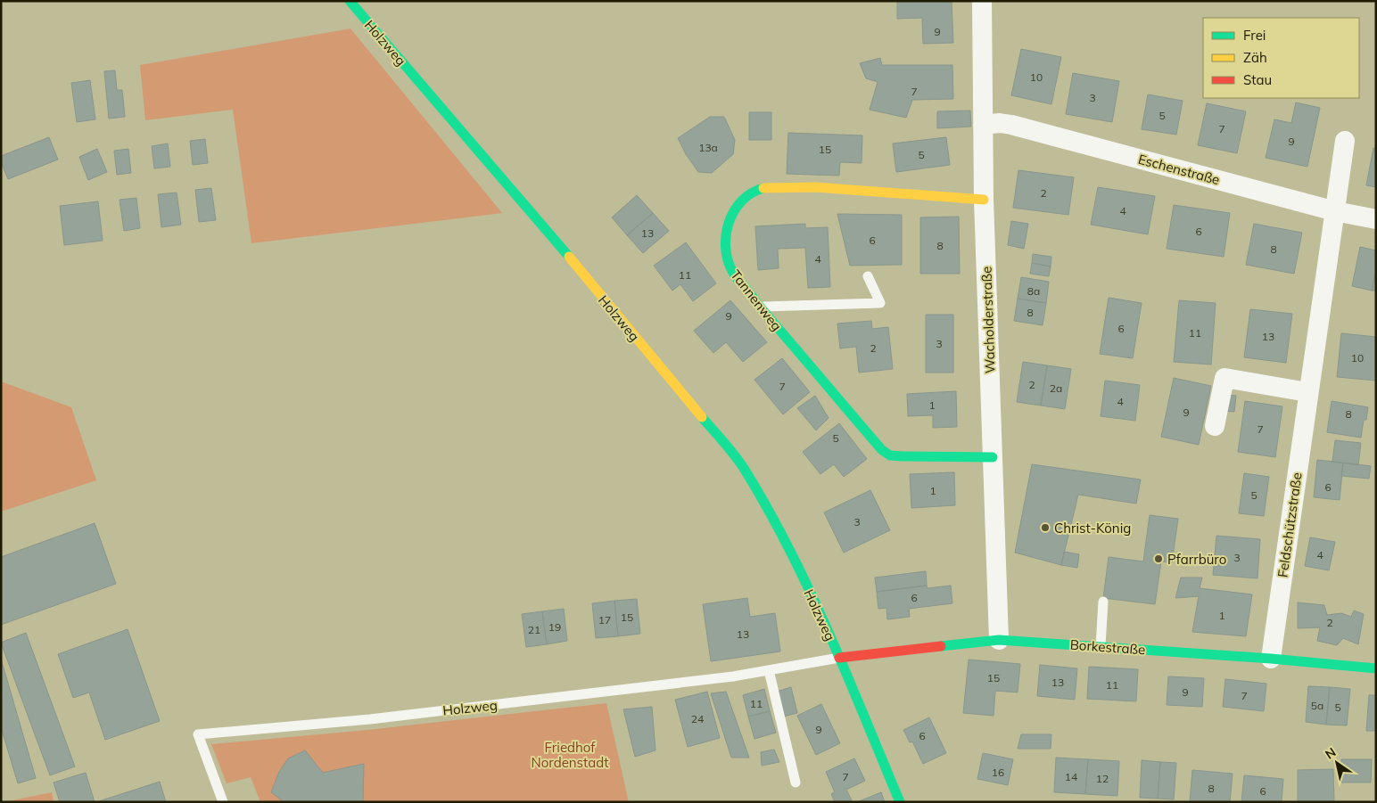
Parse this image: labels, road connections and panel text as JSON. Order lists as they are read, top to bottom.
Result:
{
  "streets": {
    "street": [
      "Holzweg",
      "Eschenstraße",
      "Tannenweg",
      "Wacholderstraße",
      "Feldschützstraße",
      "Borkestraße"
    ]
  },
  "crossings": [
    ["Holzweg", "Borkestraße"],
    ["Eschenstraße", "Wacholderstraße"],
    ["Eschenstraße", "Feldschützstraße"],
    ["Tannenweg", "Wacholderstraße"],
    ["Wacholderstraße", "Borkestraße"],
    ["Feldschützstraße", "Borkestraße"]
  ],
  "parks": ["Friedhof Nordenstadt"],
  "places": ["Christ-König", "Pfarrbüro"],
  "house_numbers": [
    "9",
    "10",
    "7",
    "3",
    "5",
    "7",
    "9",
    "13a",
    "15",
    "5",
    "2",
    "4",
    "6",
    "13",
    "6",
    "8",
    "8",
    "4",
    "11",
    "8a",
    "8",
    "9",
    "6",
    "11",
    "13",
    "3",
    "2",
    "10",
    "2",
    "7",
    "2a",
    "4",
    "1",
    "9",
    "8",
    "7",
    "5",
    "6",
    "1",
    "5",
    "3",
    "4",
    "3",
    "6",
    "1",
    "15",
    "17",
    "2",
    "19",
    "21",
    "13",
    "15",
    "13",
    "11",
    "9",
    "7",
    "11",
    "5a",
    "5",
    "24",
    "9",
    "6",
    "16",
    "7",
    "14",
    "12",
    "8",
    "6"
  ],
  "legend": ["Frei", "Zäh", "Stau"],
  "north": "top left"
}
